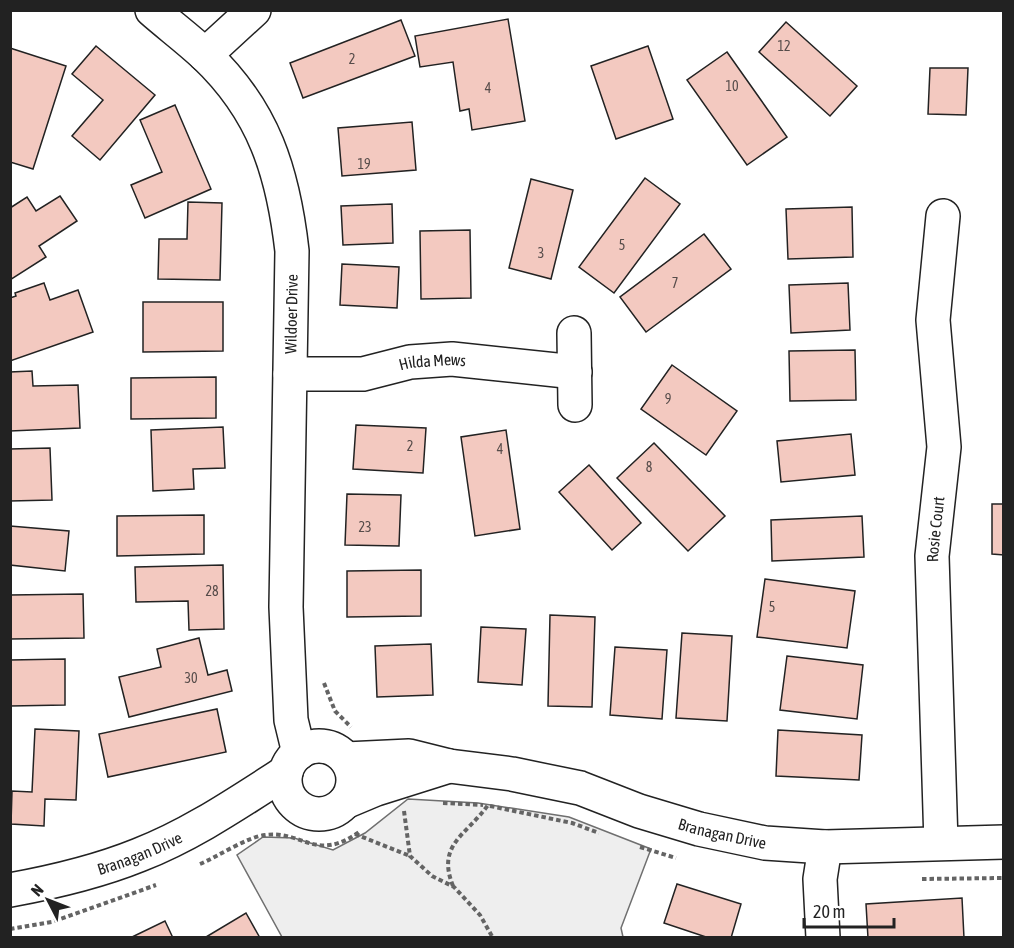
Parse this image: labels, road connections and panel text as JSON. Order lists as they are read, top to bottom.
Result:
{
  "streets": {
    "street": [
      "Wildoer Drive",
      "Hilda Mews",
      "Rosie Court",
      "Branagan Drive"
    ]
  },
  "crossings": [
    ["Wildoer Drive", "Hilda Mews"],
    ["Wildoer Drive", "Branagan Drive"],
    ["Rosie Court", "Branagan Drive"]
  ],
  "house_numbers": [
    "12",
    "2",
    "10",
    "4",
    "19",
    "5",
    "3",
    "7",
    "9",
    "2",
    "4",
    "8",
    "23",
    "28",
    "5",
    "30"
  ],
  "scale_bar": "20 m",
  "north": "top left"
}
